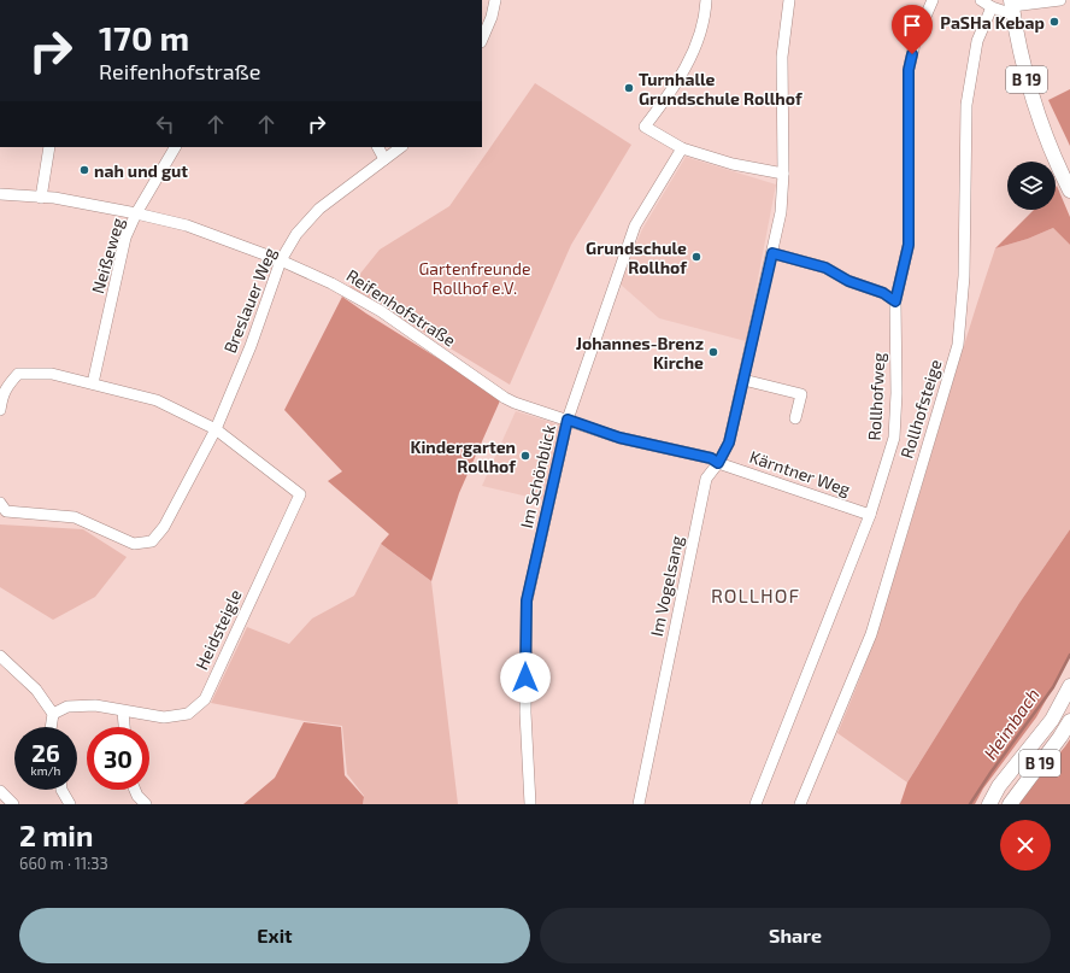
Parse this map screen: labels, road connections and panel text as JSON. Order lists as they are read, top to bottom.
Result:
{
  "streets": {
    "main road": ["B 19"],
    "street": [
      "Neißeweg",
      "Breslauer Weg",
      "Reifenhofstraße",
      "Rollhofweg",
      "Rollhofsteige",
      "Kärntner Weg",
      "Im Schönblick",
      "Im Vogelsang",
      "Heidsteigle"
    ]
  },
  "crossings": [
    ["Neißeweg", "Reifenhofstraße"],
    ["Breslauer Weg", "Reifenhofstraße"],
    ["Breslauer Weg", "Heidsteigle"],
    ["Reifenhofstraße", "Kärntner Weg"],
    ["Reifenhofstraße", "Im Schönblick"],
    ["Reifenhofstraße", "Im Vogelsang"],
    ["Rollhofweg", "Kärntner Weg"],
    ["Kärntner Weg", "Im Vogelsang"]
  ],
  "districts": ["ROLLHOF"],
  "water": ["Heimbach"],
  "parks": ["Gartenfreunde Rollhof e.V."],
  "places": [
    "PaSHa Kebap",
    "Turnhalle Grundschule Rollhof",
    "nah und gut",
    "Grundschule Rollhof",
    "Johannes-Brenz Kirche",
    "Kindergarten Rollhof"
  ],
  "page": {
    "turn": ["170 m", "Reifenhofstraße"],
    "speed": "26 km/h",
    "limit": "30",
    "heading": ["2 min", "660 m · 11:33"],
    "buttons": ["Exit", "Share"]
  }
}
